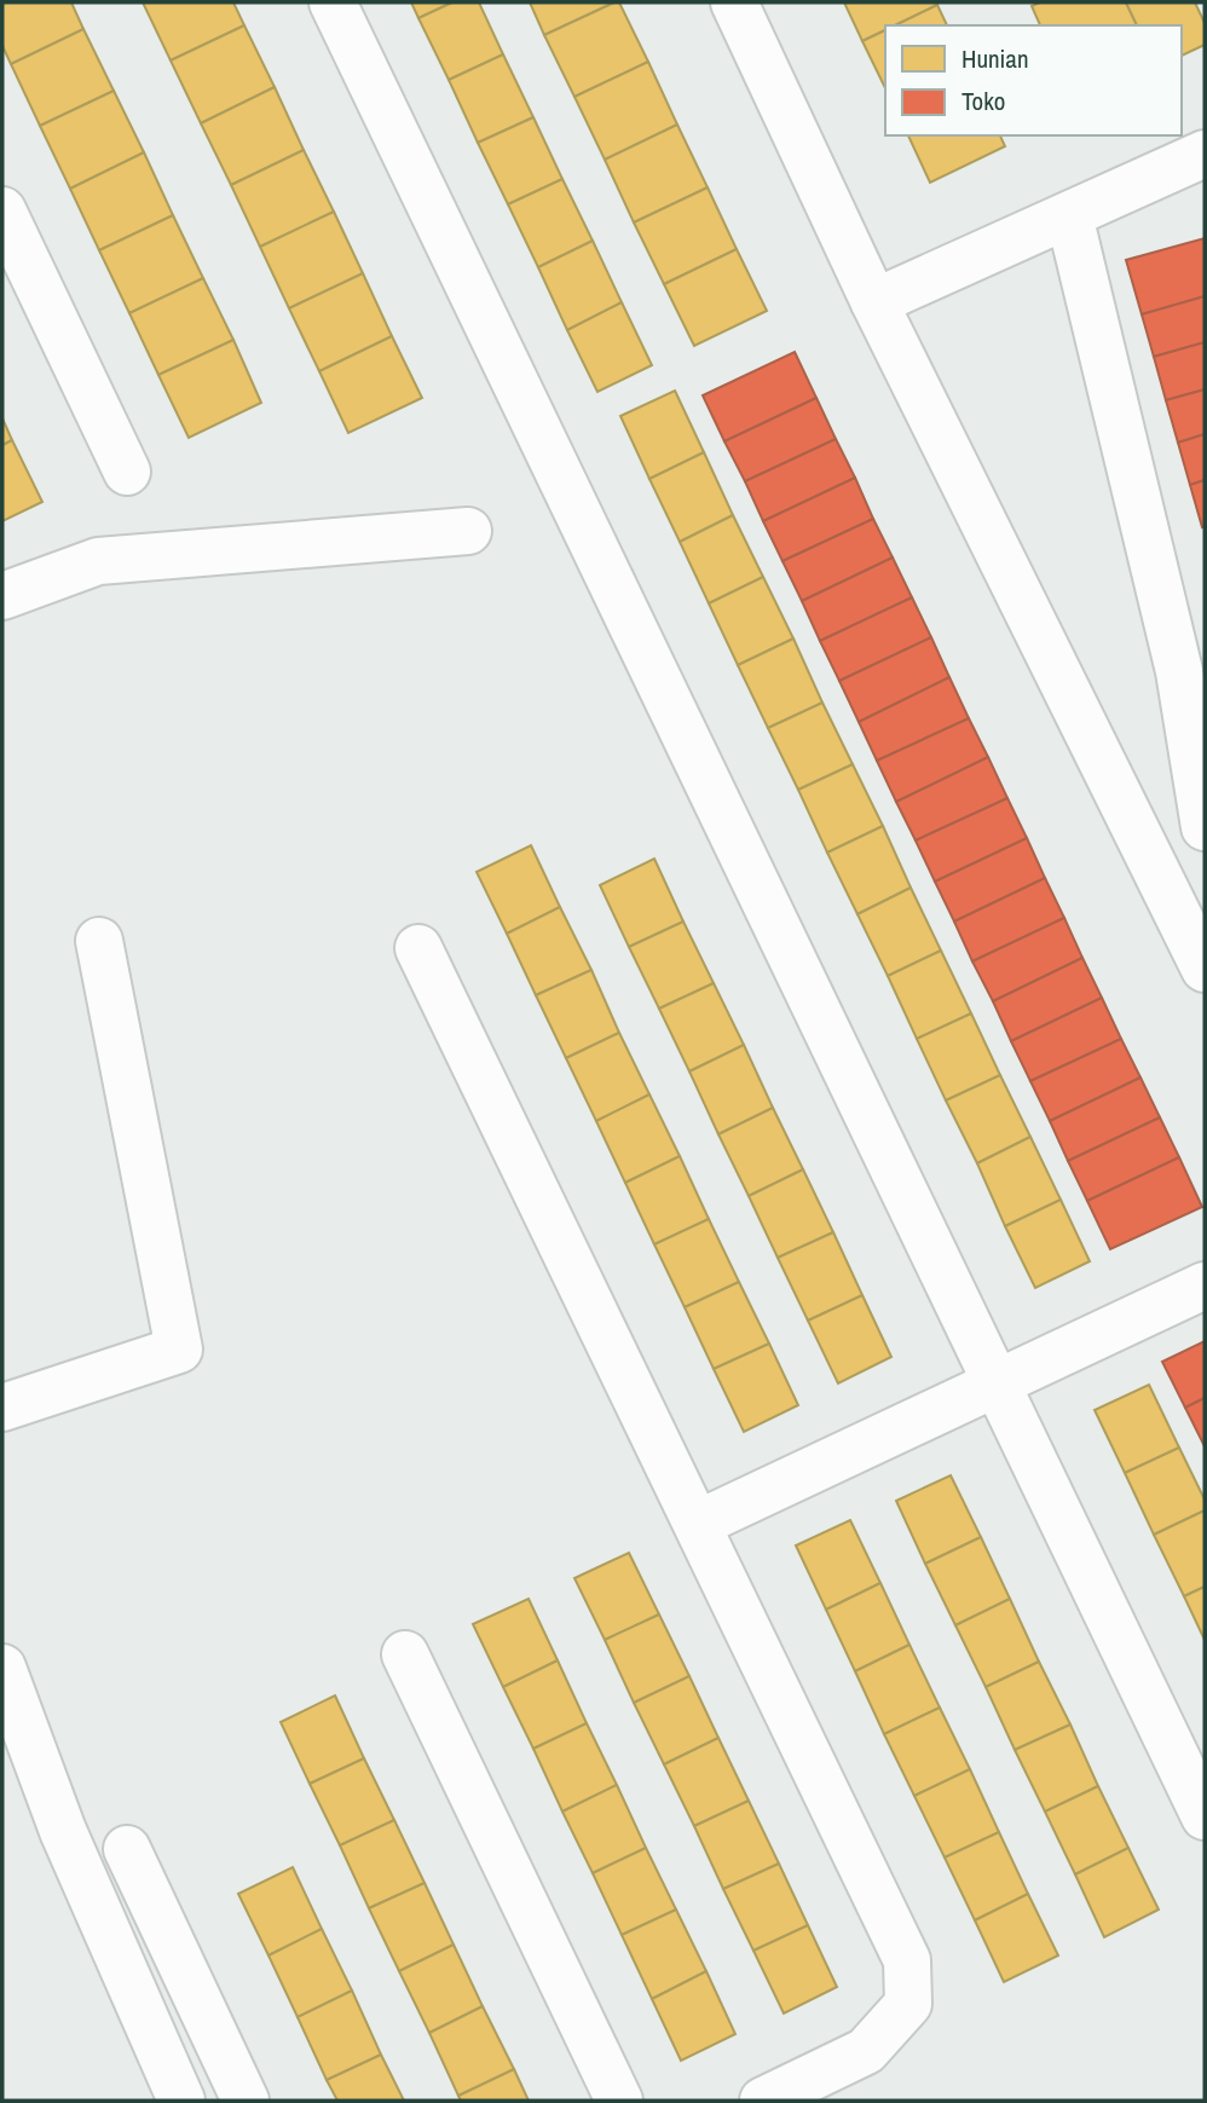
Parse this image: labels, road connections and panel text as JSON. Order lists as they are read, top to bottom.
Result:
{
  "legend": ["Hunian", "Toko"]
}
